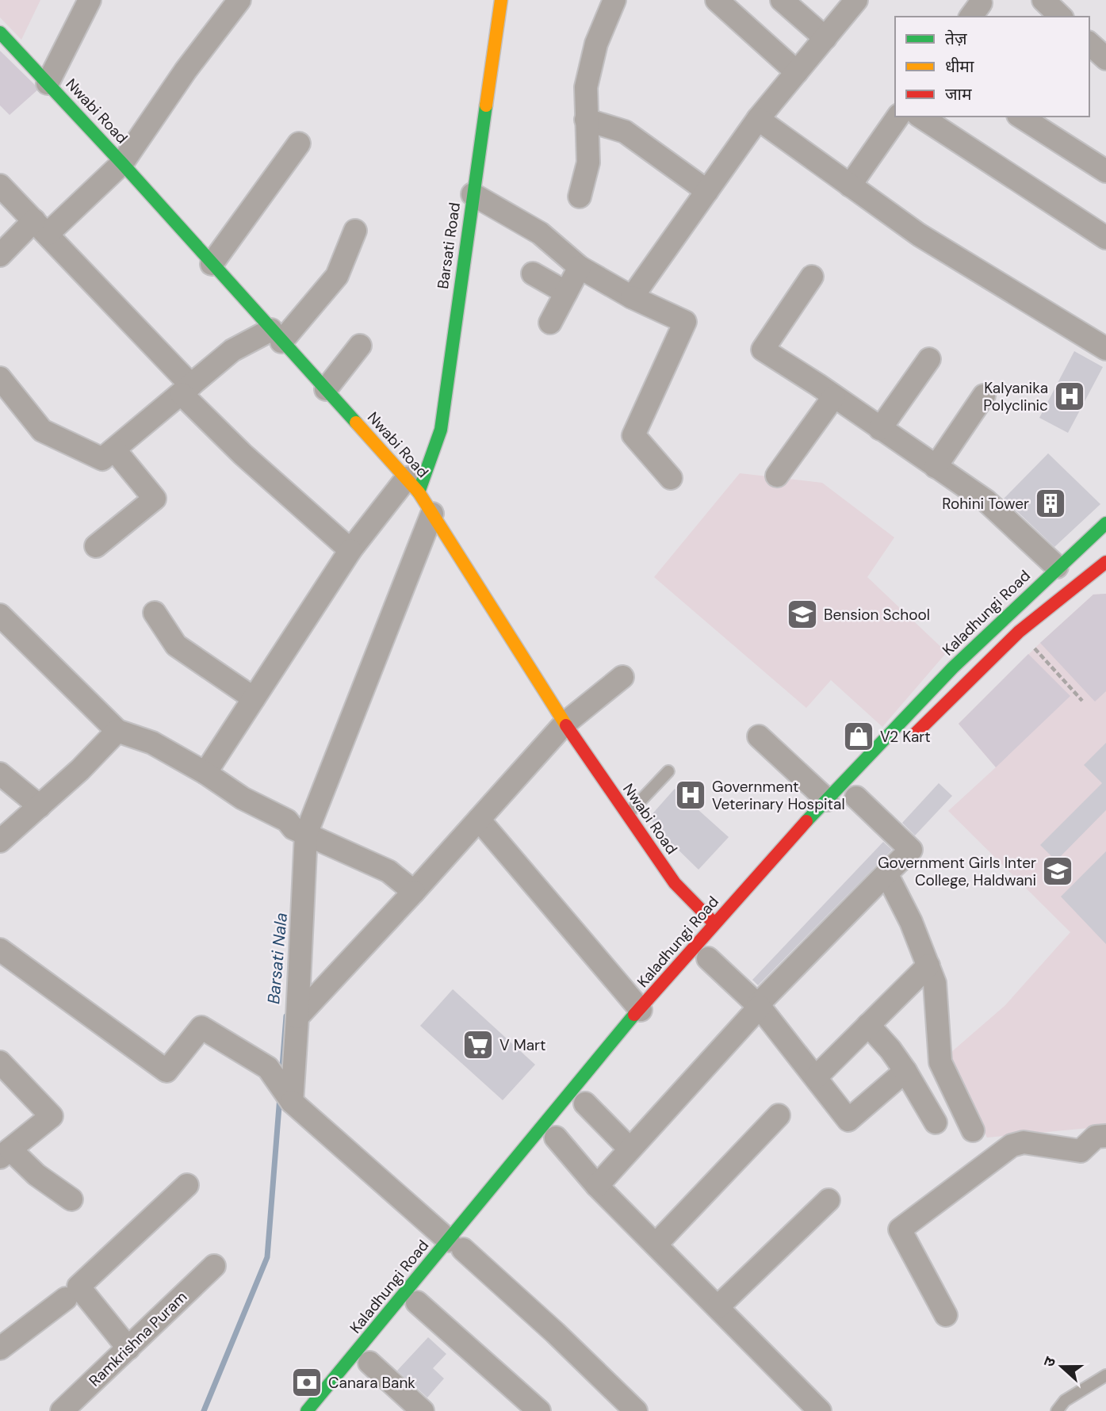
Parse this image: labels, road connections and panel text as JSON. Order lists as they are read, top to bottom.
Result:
{
  "streets": {
    "street": [
      "Nwabi Road",
      "Barsati Road",
      "Kaladhungi Road",
      "Ramkrishna Puram"
    ]
  },
  "crossings": [
    ["Nwabi Road", "Barsati Road"],
    ["Nwabi Road", "Kaladhungi Road"]
  ],
  "water": ["Barsati Nala"],
  "places": {
    "hospital": ["Kalyanika Polyclinic", "Government Veterinary Hospital"],
    "building": ["Rohini Tower"],
    "school or university": ["Bension School", "Government Girls Inter College, Haldwani"],
    "shop": ["V2 Kart"],
    "supermarket": ["V Mart"],
    "bank": ["Canara Bank"]
  },
  "legend": ["तेज़", "धीमा", "जाम"],
  "north": "left"
}
